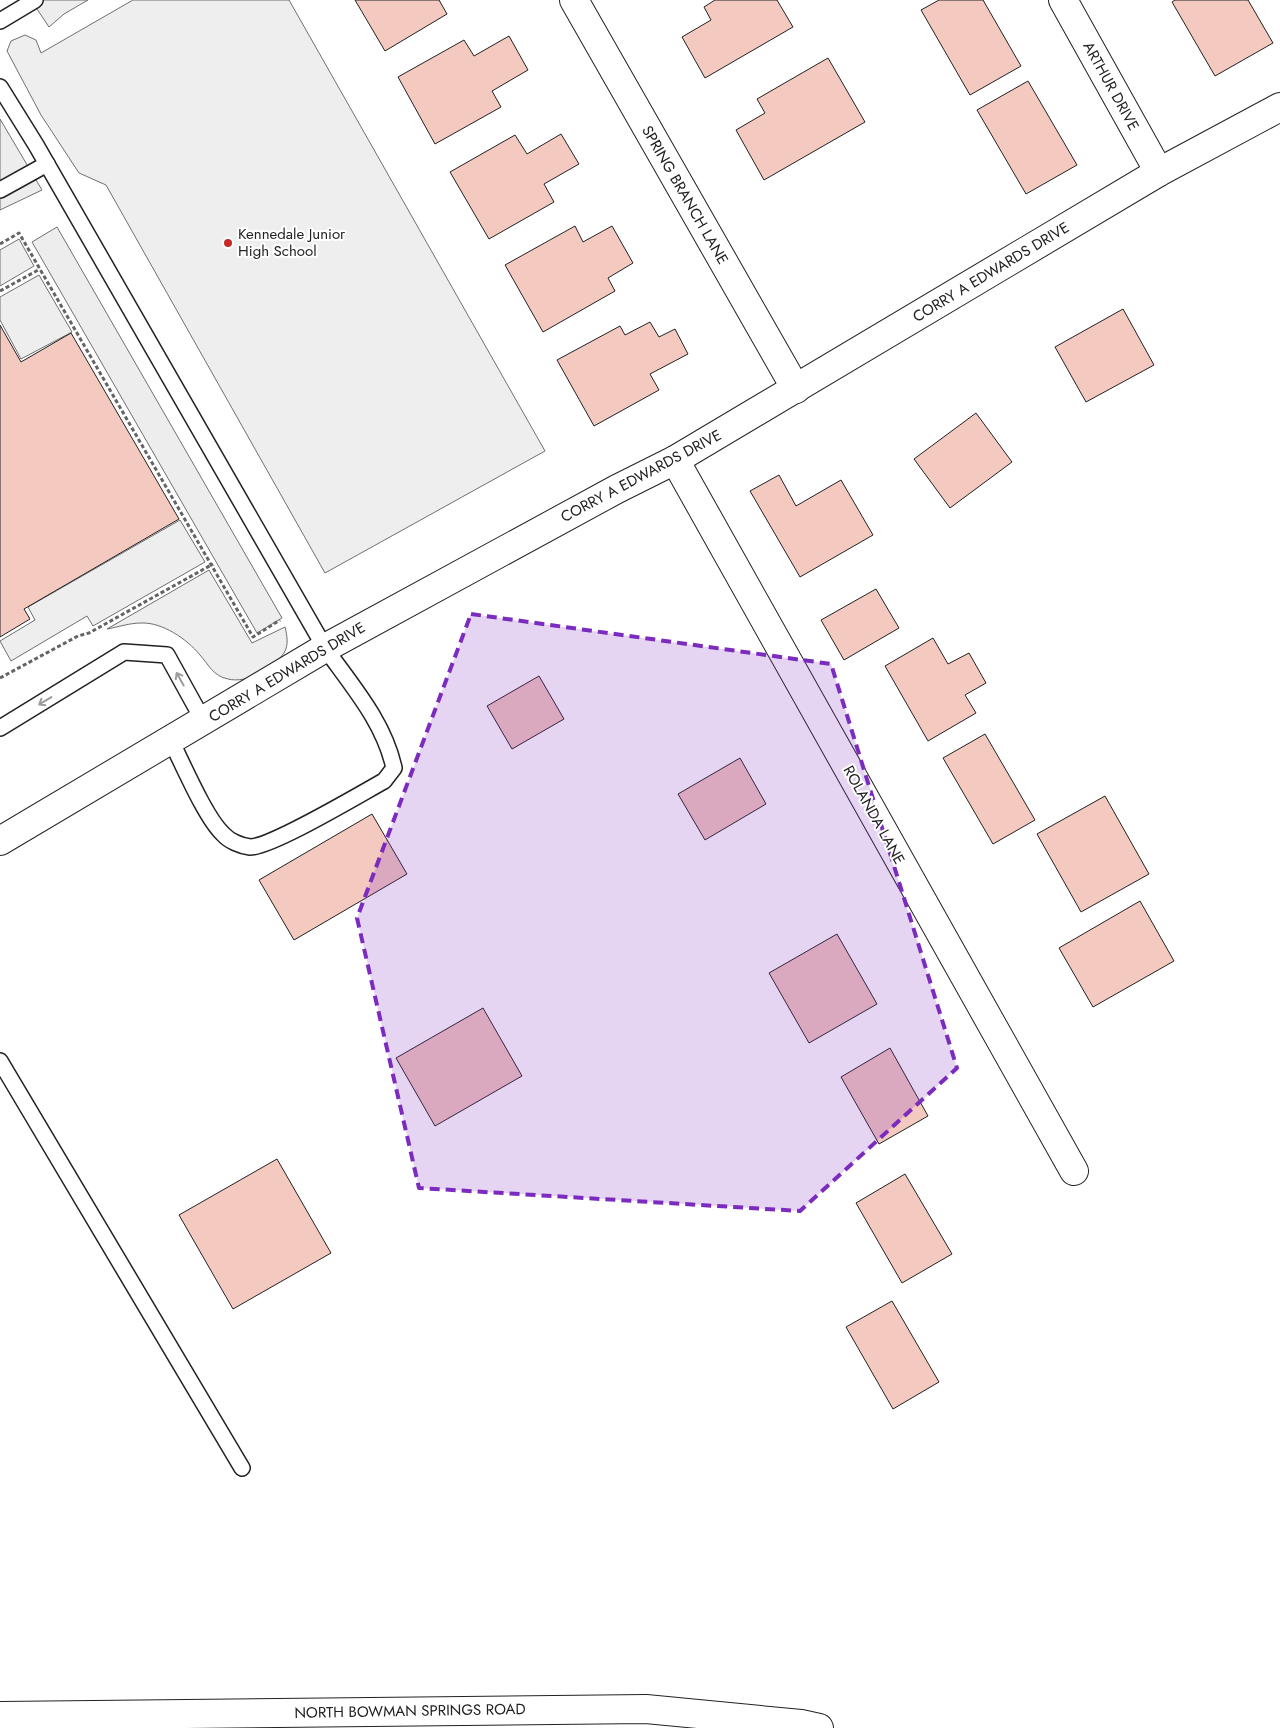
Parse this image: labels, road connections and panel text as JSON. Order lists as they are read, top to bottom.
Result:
{
  "streets": {
    "street": [
      "ARTHUR DRIVE",
      "SPRING BRANCH LANE",
      "CORRY A EDWARDS DRIVE",
      "ROLANDA LANE",
      "NORTH BOWMAN SPRINGS ROAD"
    ]
  },
  "crossings": [
    ["ARTHUR DRIVE", "CORRY A EDWARDS DRIVE"],
    ["SPRING BRANCH LANE", "CORRY A EDWARDS DRIVE"],
    ["CORRY A EDWARDS DRIVE", "ROLANDA LANE"]
  ],
  "places": ["Kennedale Junior High School"]
}
